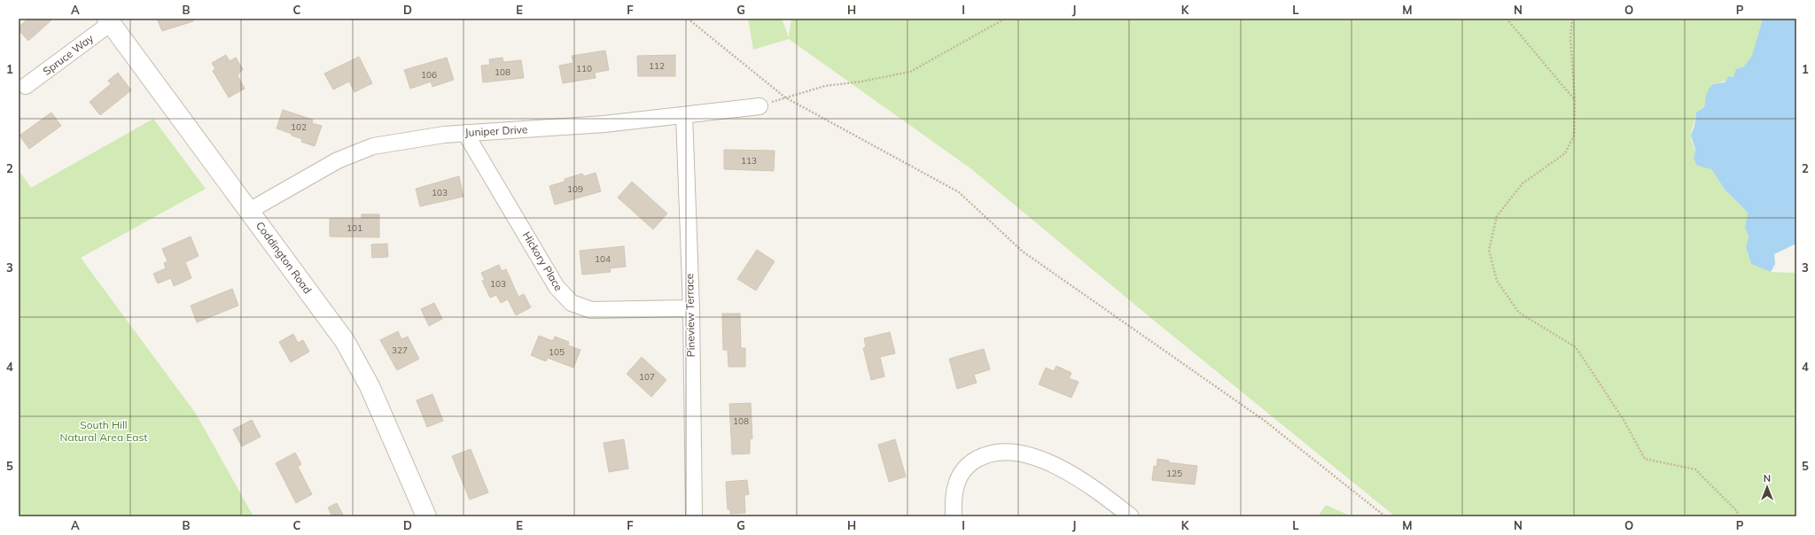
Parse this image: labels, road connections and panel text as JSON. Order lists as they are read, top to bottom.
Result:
{
  "streets": {
    "street": [
      "Spruce Way",
      "Juniper Drive",
      "Coddington Road",
      "Hickory Place",
      "Pineview Terrace"
    ]
  },
  "crossings": [
    ["Spruce Way", "Coddington Road"],
    ["Juniper Drive", "Coddington Road"],
    ["Juniper Drive", "Hickory Place"],
    ["Juniper Drive", "Pineview Terrace"],
    ["Hickory Place", "Pineview Terrace"]
  ],
  "parks": ["South Hill Natural Area East"],
  "house_numbers": [
    "112",
    "110",
    "108",
    "106",
    "102",
    "113",
    "109",
    "103",
    "101",
    "104",
    "103",
    "327",
    "105",
    "107",
    "108",
    "125"
  ],
  "north": "top",
  "grid": {
    "columns": [
      "A",
      "B",
      "C",
      "D",
      "E",
      "F",
      "G",
      "H",
      "I",
      "J",
      "K",
      "L",
      "M",
      "N",
      "O",
      "P"
    ],
    "rows": [
      "1",
      "2",
      "3",
      "4",
      "5"
    ]
  }
}
